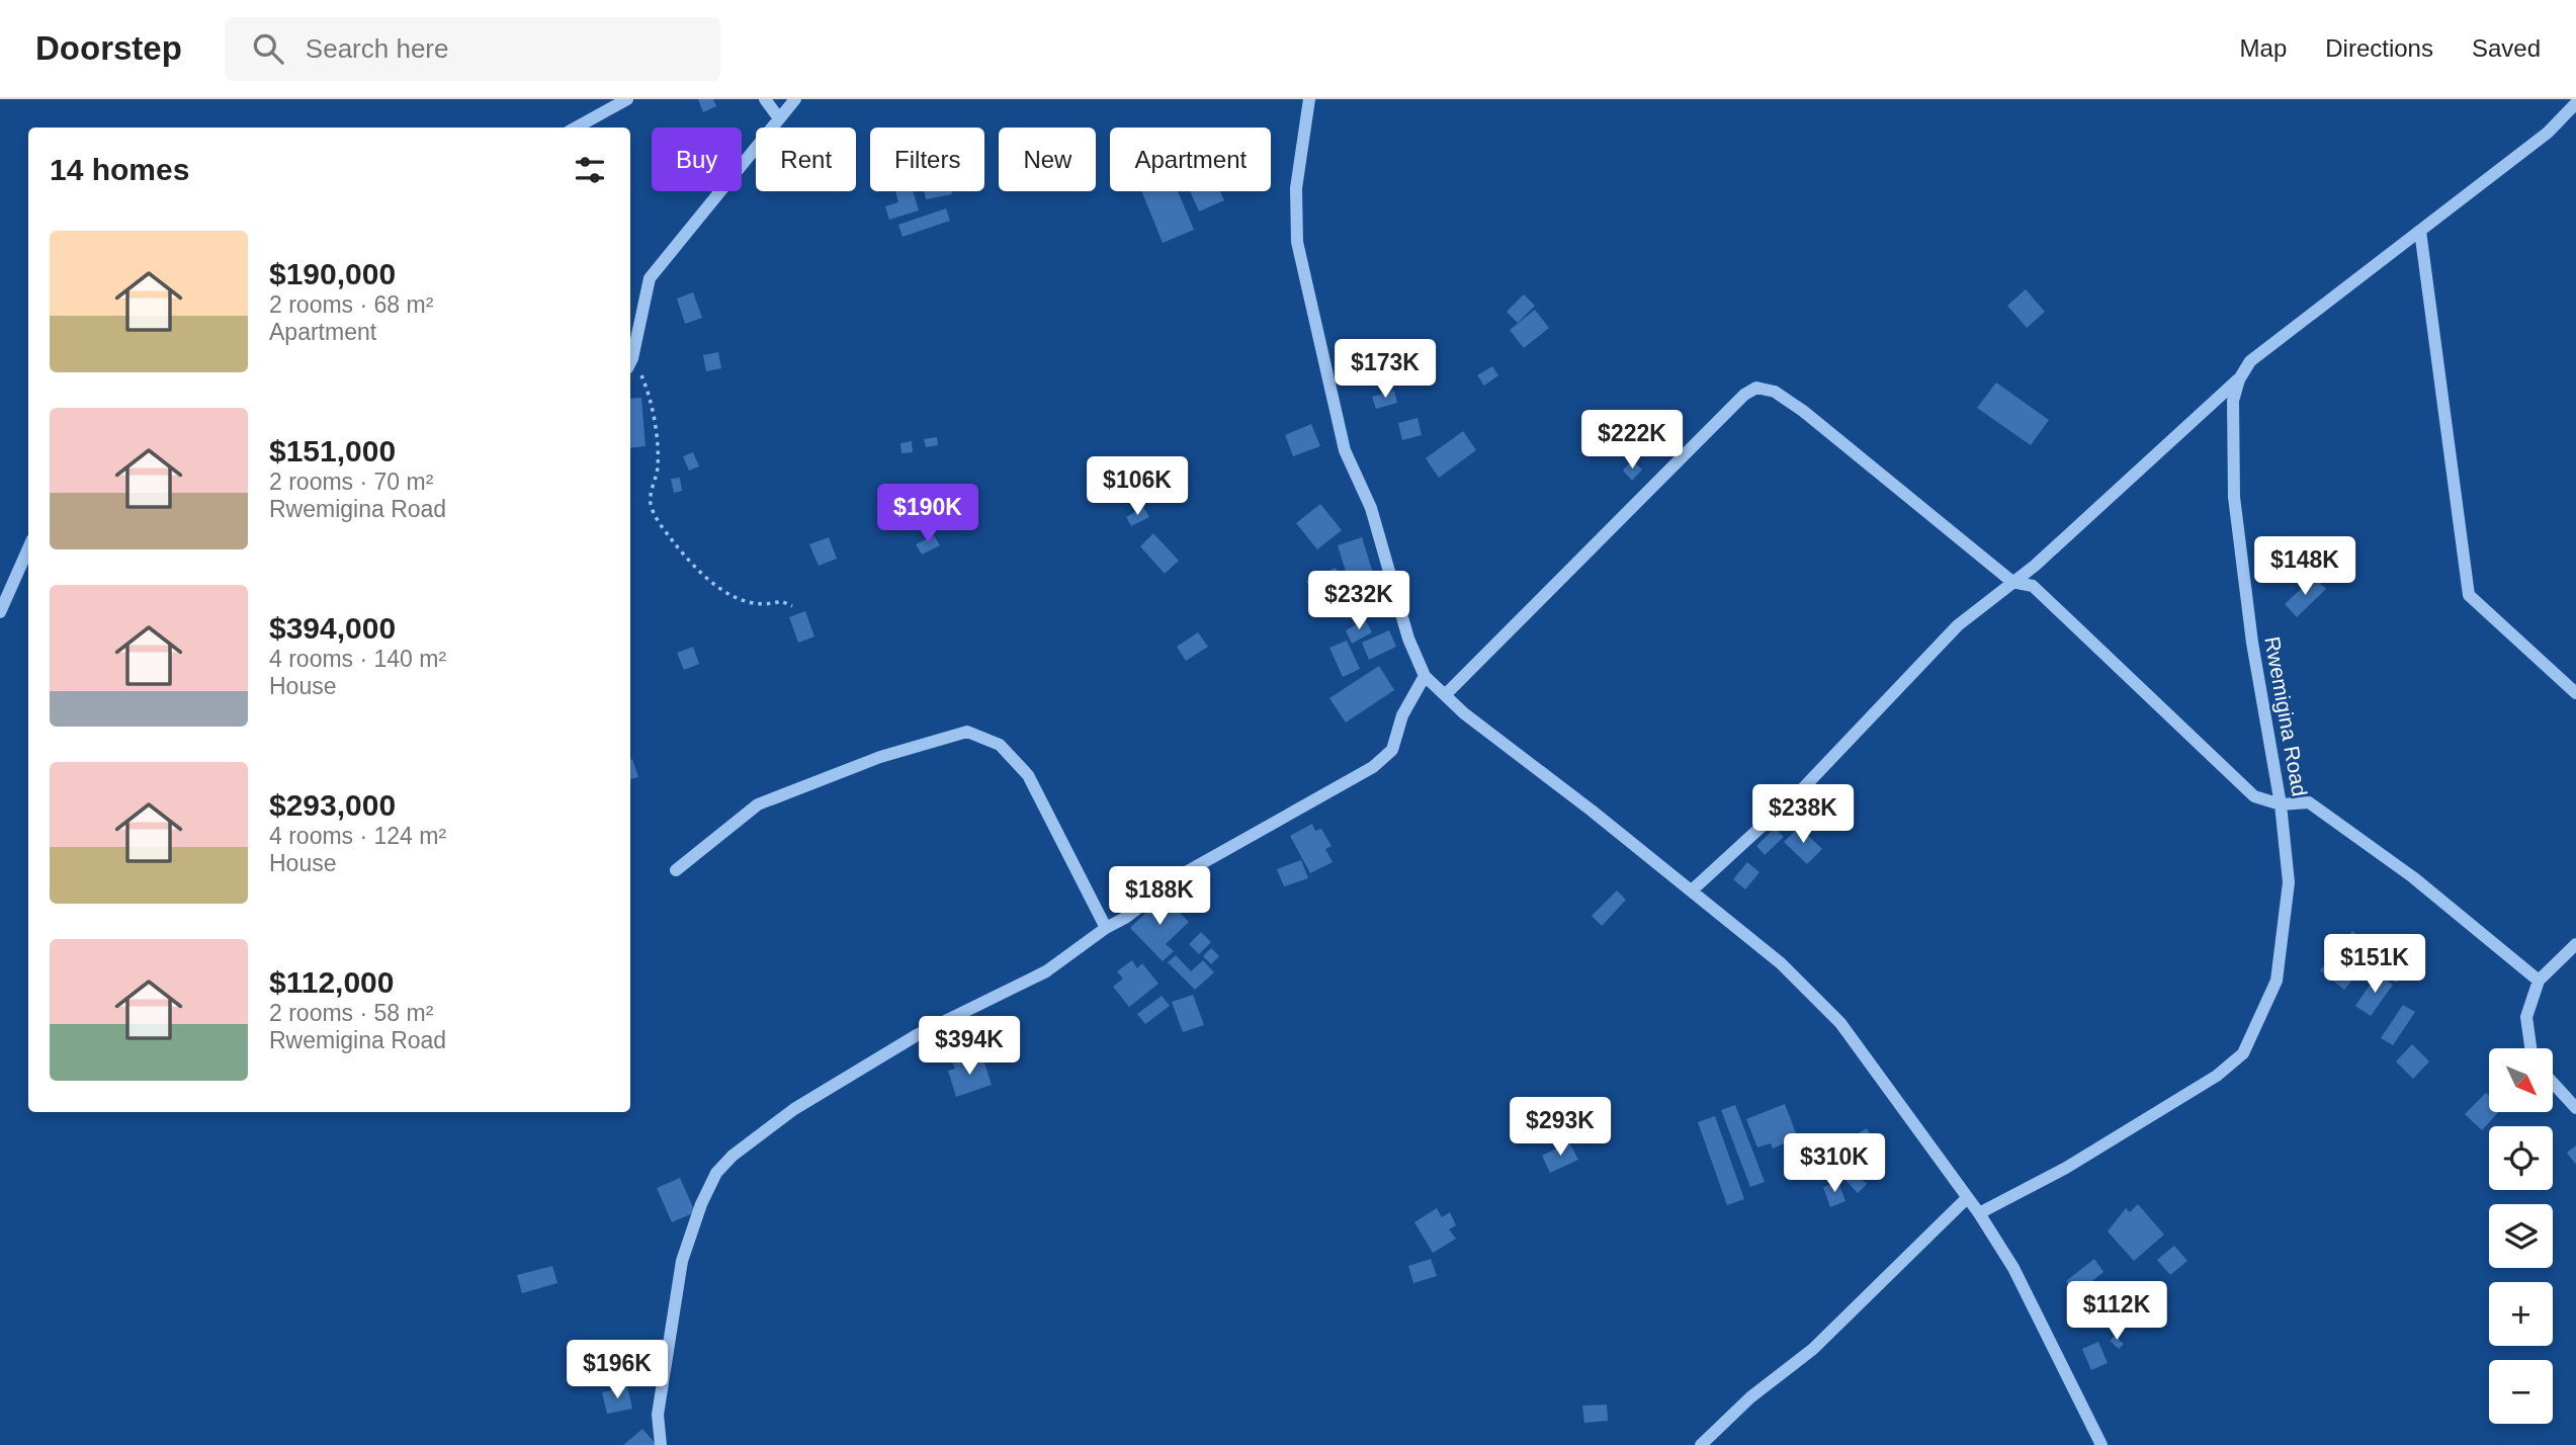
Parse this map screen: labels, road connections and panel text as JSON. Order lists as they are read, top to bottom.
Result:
{
  "streets": {
    "street": ["Rwemigina Road"]
  },
  "north": "bottom right",
  "page": {
    "header": "Doorstep",
    "search": "Search here",
    "nav": ["Map", "Directions", "Saved"],
    "chip": [
      "Buy",
      "Rent",
      "Filters",
      "New",
      "Apartment"
    ],
    "heading": "14 homes",
    "list": [
      {
        "name": "$190,000",
        "note": "2 rooms · 68 m² · Apartment"
      },
      {
        "name": "$151,000",
        "note": "2 rooms · 70 m² · Rwemigina Road"
      },
      {
        "name": "$394,000",
        "note": "4 rooms · 140 m² · House"
      },
      {
        "name": "$293,000",
        "note": "4 rooms · 124 m² · House"
      },
      {
        "name": "$112,000",
        "note": "2 rooms · 58 m² · Rwemigina Road"
      }
    ],
    "price": [
      "$173K",
      "$222K",
      "$106K",
      "$190K",
      "$148K",
      "$232K",
      "$238K",
      "$188K",
      "$151K",
      "$394K",
      "$293K",
      "$310K",
      "$112K",
      "$196K"
    ],
    "map_buttons": ["+", "−"]
  }
}
